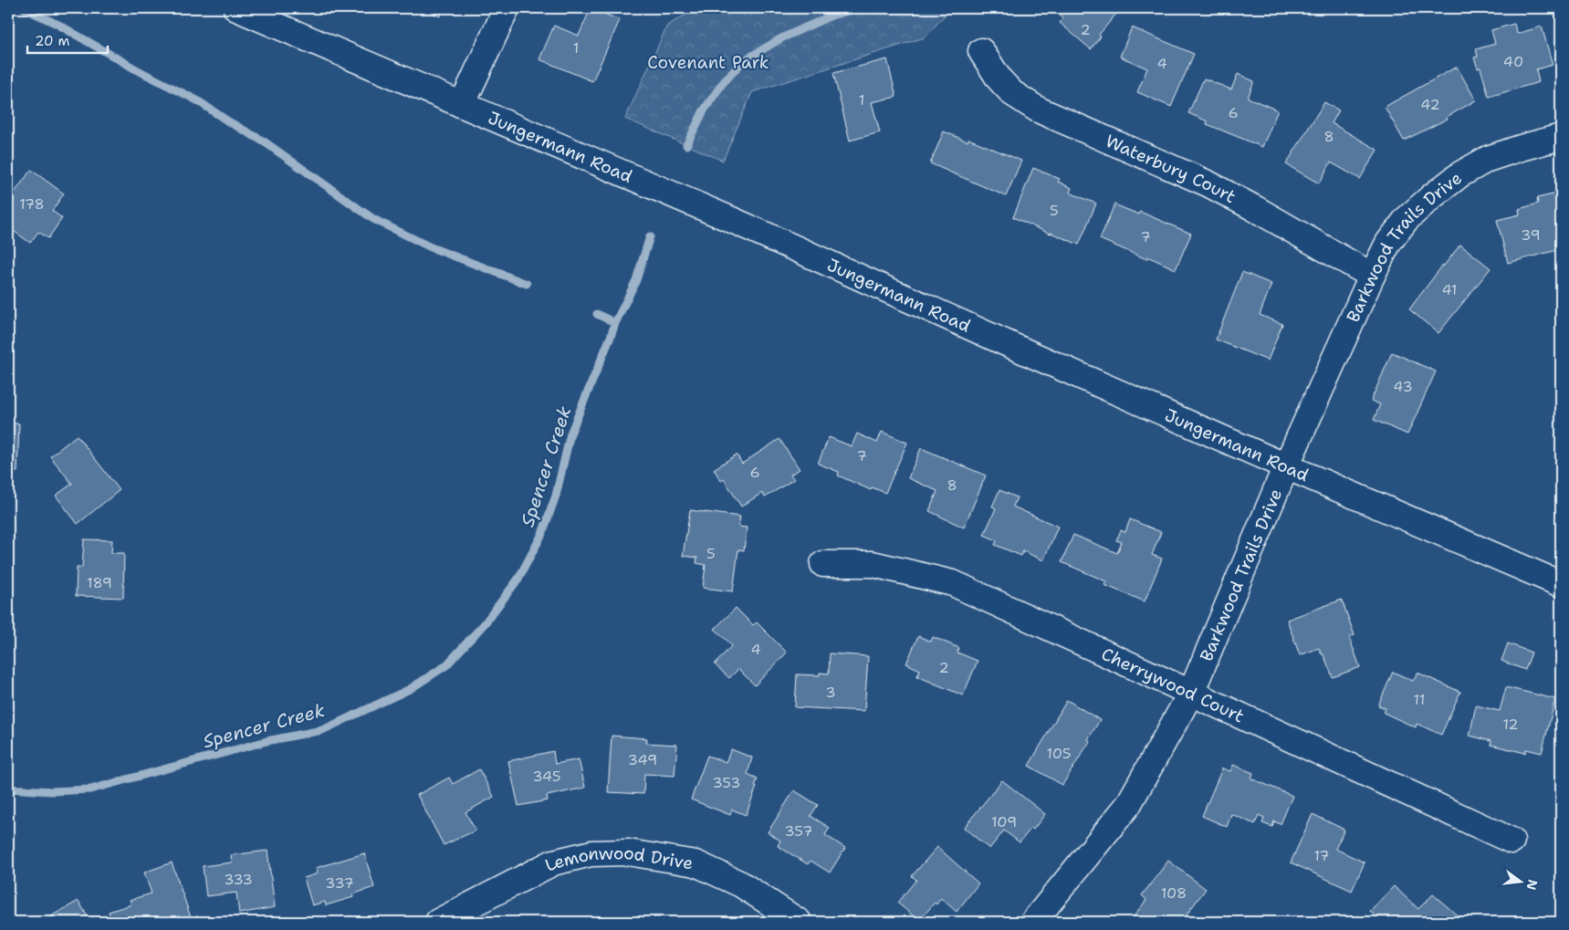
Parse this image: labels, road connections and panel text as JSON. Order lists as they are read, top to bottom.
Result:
{
  "streets": {
    "street": [
      "Jungermann Road",
      "Waterbury Court",
      "Barkwood Trails Drive",
      "Cherrywood Court",
      "Lemonwood Drive"
    ]
  },
  "crossings": [
    ["Jungermann Road", "Barkwood Trails Drive"],
    ["Waterbury Court", "Barkwood Trails Drive"],
    ["Barkwood Trails Drive", "Cherrywood Court"]
  ],
  "water": ["Spencer Creek"],
  "parks": ["Covenant Park"],
  "house_numbers": [
    "2",
    "1",
    "40",
    "4",
    "1",
    "42",
    "6",
    "8",
    "178",
    "5",
    "39",
    "7",
    "41",
    "43",
    "7",
    "6",
    "8",
    "5",
    "189",
    "4",
    "2",
    "3",
    "11",
    "12",
    "105",
    "349",
    "345",
    "353",
    "109",
    "357",
    "17",
    "333",
    "337",
    "108"
  ],
  "scale_bar": "20 m",
  "north": "right"
}
